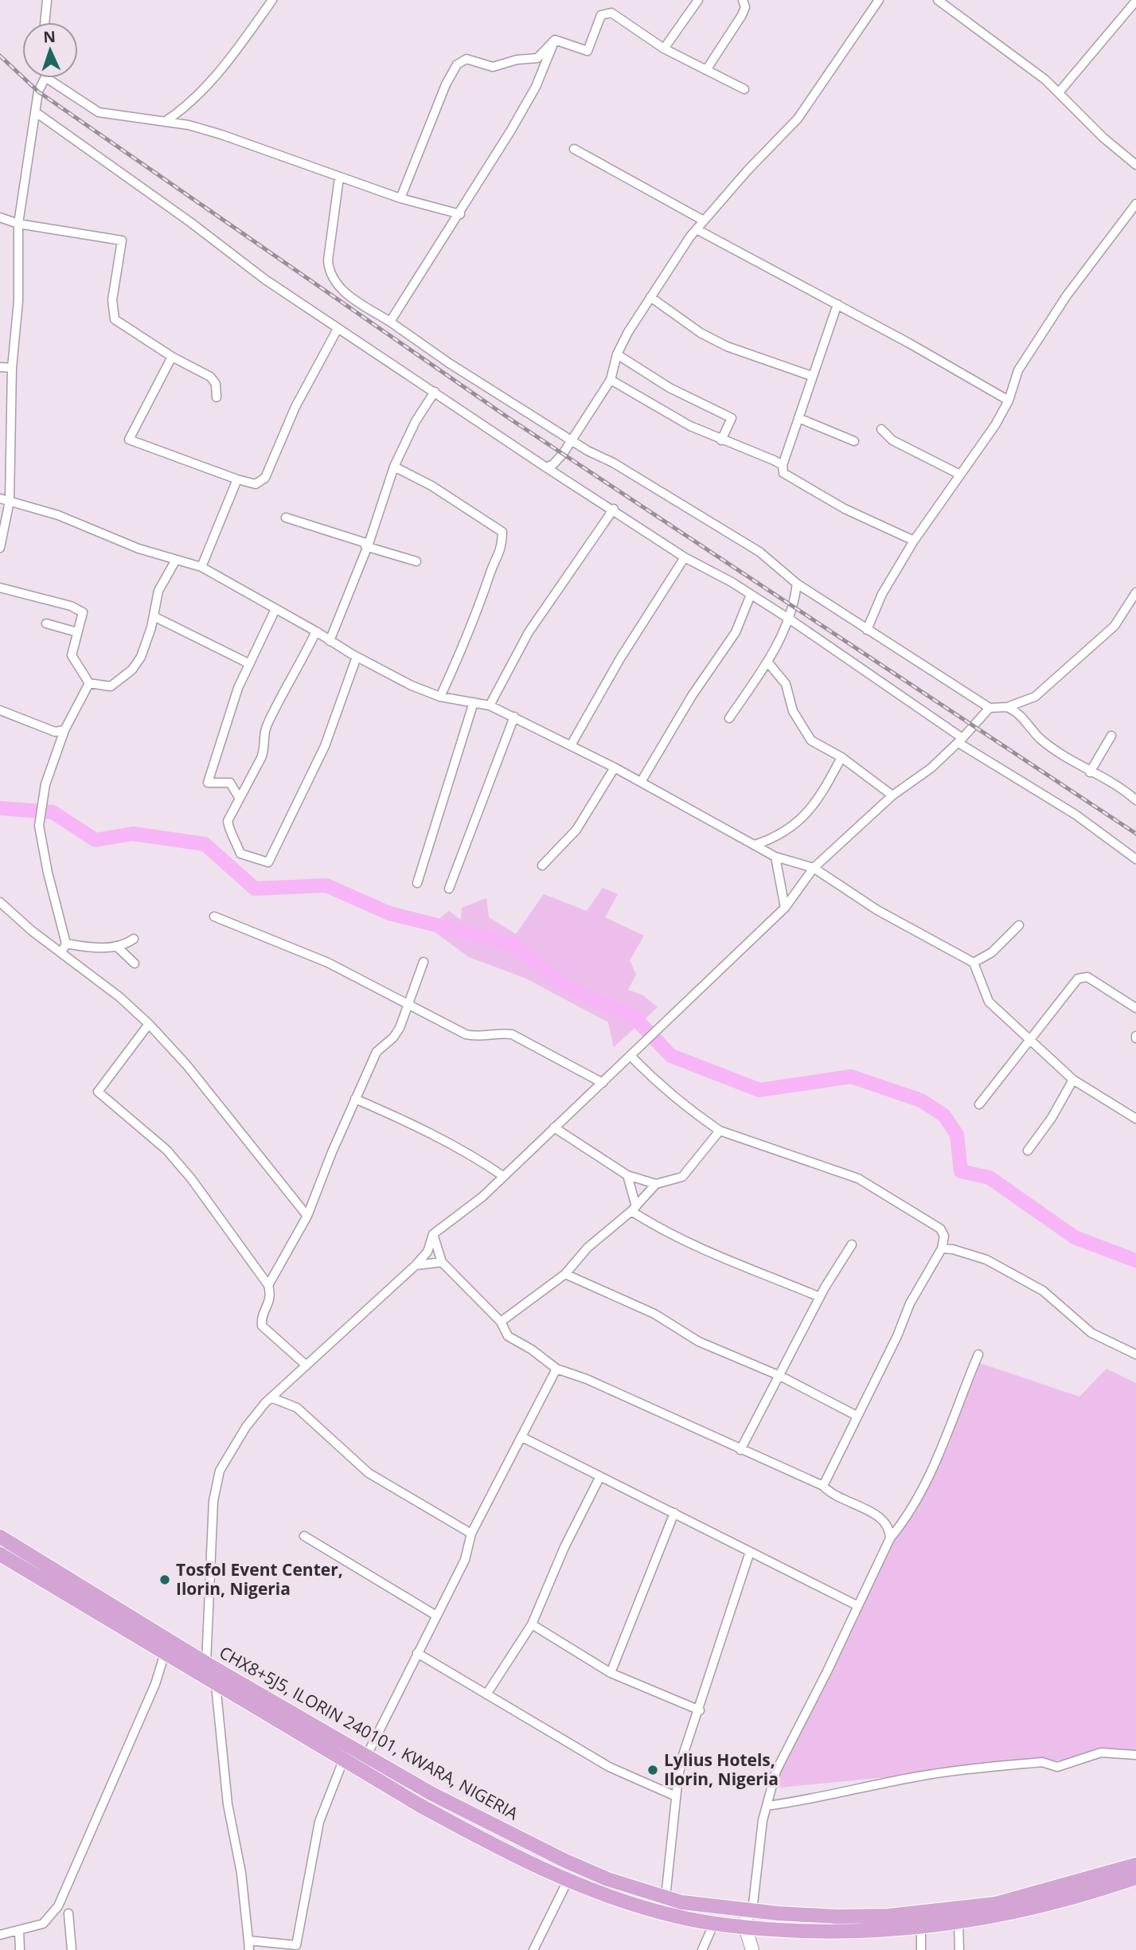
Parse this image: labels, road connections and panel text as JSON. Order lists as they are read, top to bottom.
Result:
{
  "streets": {
    "main road": ["CHX8+5J5, ILORIN 240101, KWARA, NIGERIA"]
  },
  "places": ["Tosfol Event Center, Ilorin, Nigeria", "Lylius Hotels, Ilorin, Nigeria"],
  "north": "top"
}
